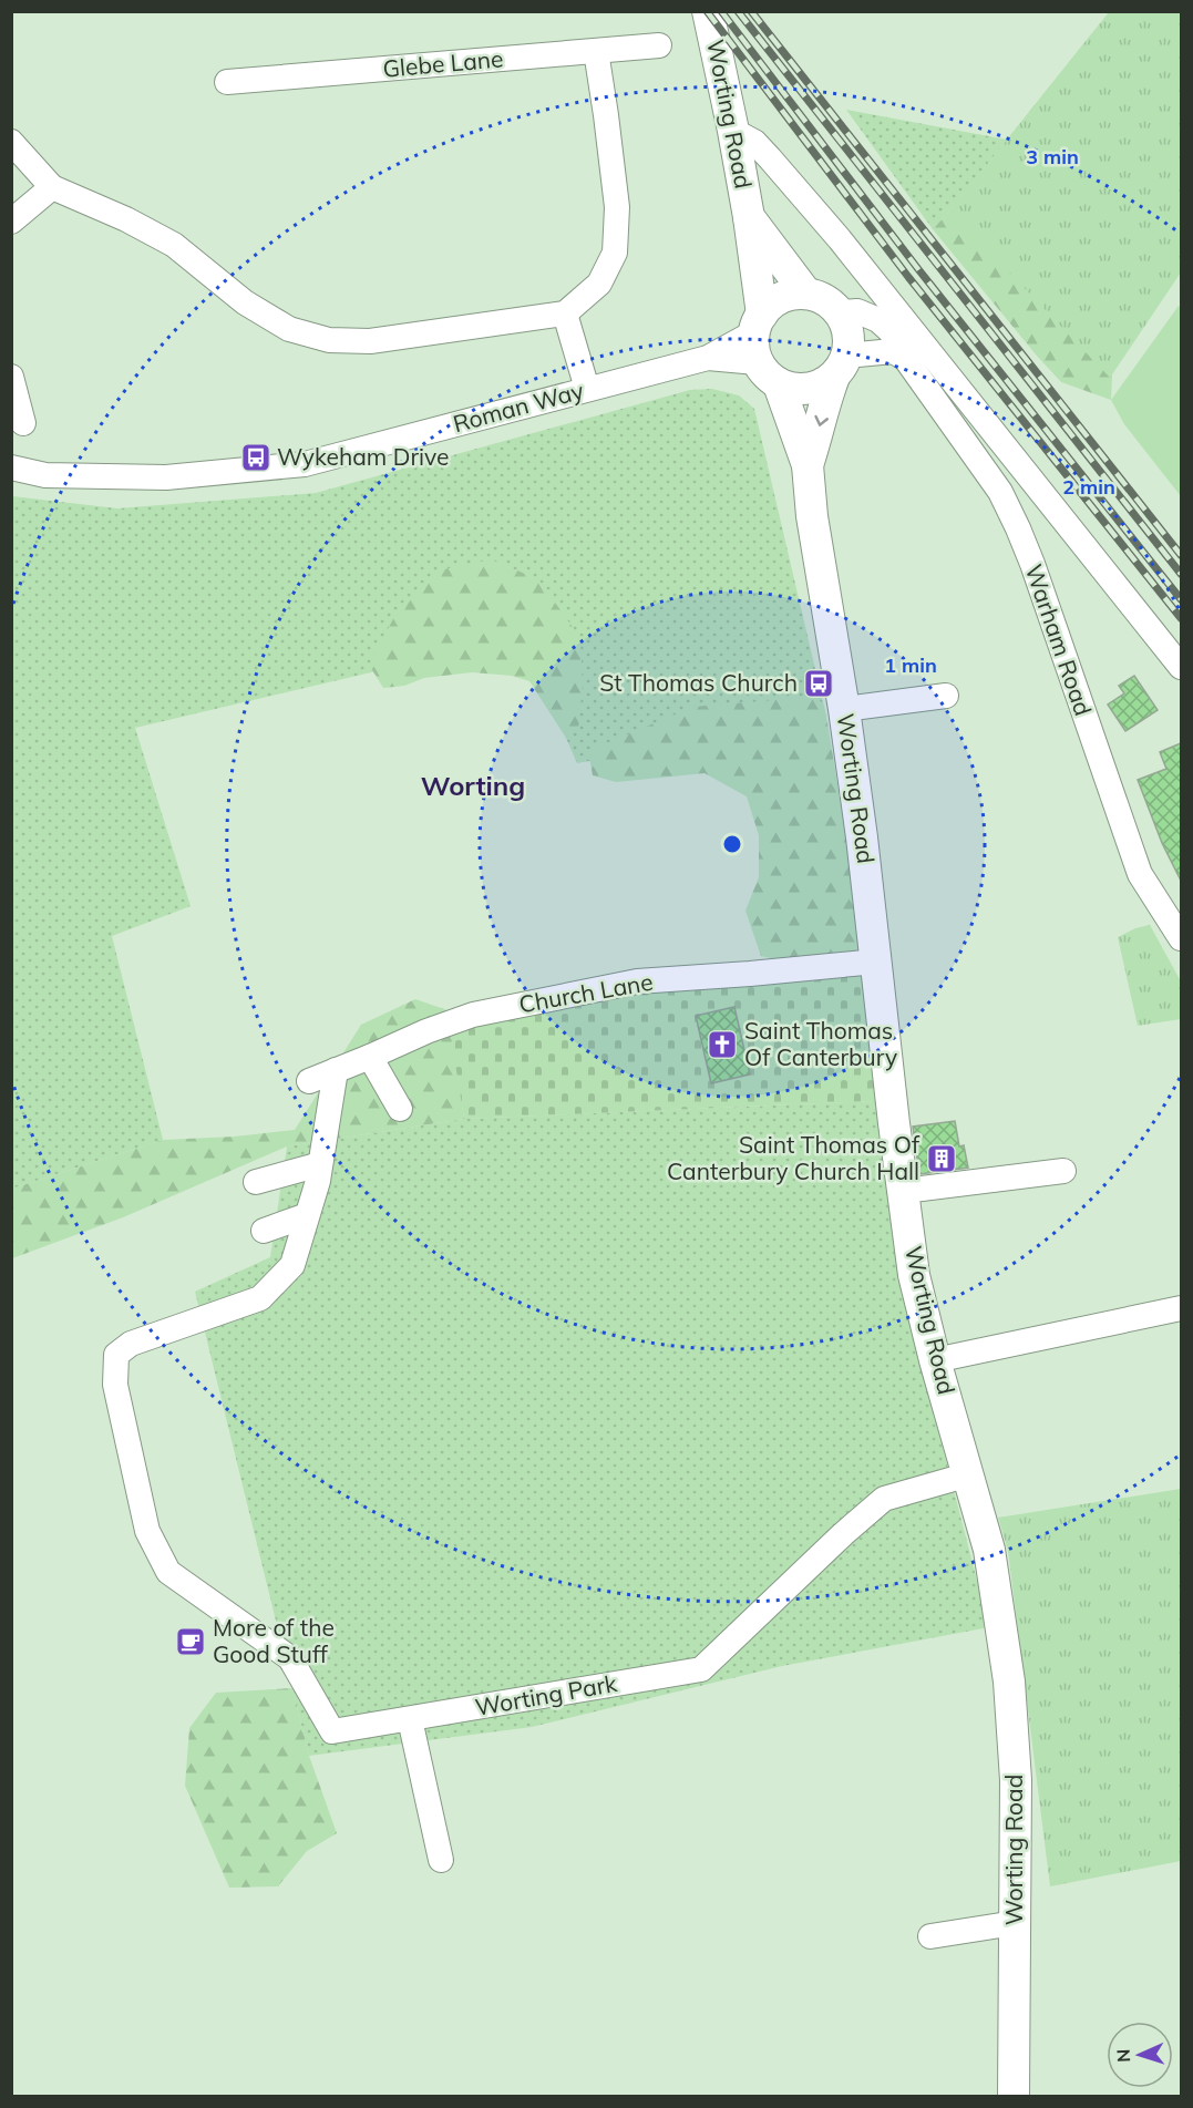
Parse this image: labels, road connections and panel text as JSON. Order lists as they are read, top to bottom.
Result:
{
  "streets": {
    "main road": ["Worting Road"],
    "street": [
      "Glebe Lane",
      "Roman Way",
      "Warham Road",
      "Church Lane",
      "Worting Park"
    ]
  },
  "crossings": [
    ["Worting Road", "Roman Way"],
    ["Worting Road", "Warham Road"],
    ["Worting Road", "Church Lane"],
    ["Worting Road", "Worting Park"],
    ["Roman Way", "Warham Road"]
  ],
  "districts": ["Worting"],
  "places": {
    "bus stop": ["Wykeham Drive", "St Thomas Church"],
    "church": ["Saint Thomas Of Canterbury"],
    "building": ["Saint Thomas Of Canterbury Church Hall"],
    "cafe": ["More of the Good Stuff"]
  },
  "north": "left",
  "rings": ["3 min", "2 min", "1 min"]
}
